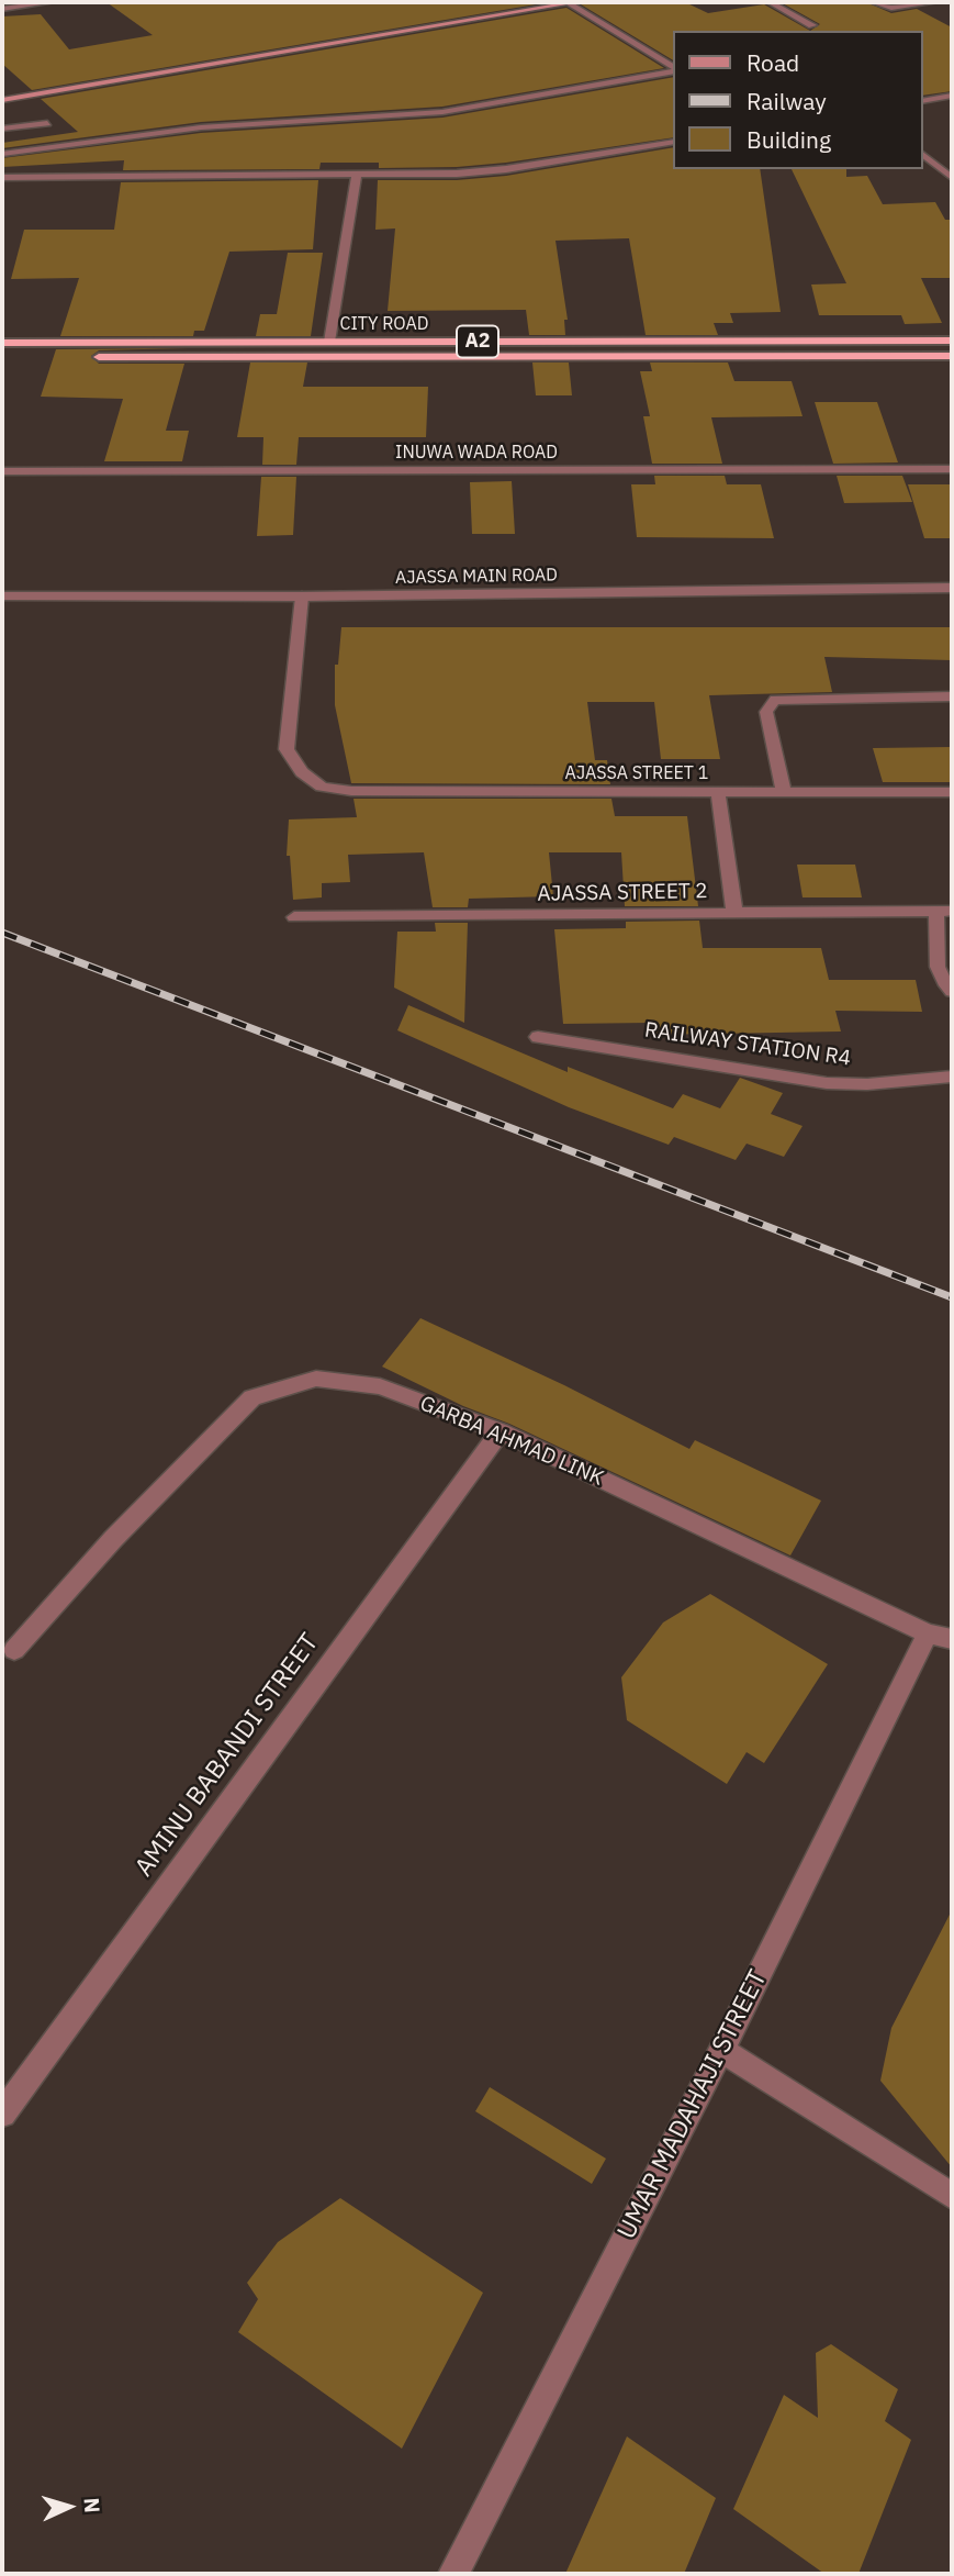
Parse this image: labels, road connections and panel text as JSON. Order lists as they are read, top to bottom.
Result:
{
  "streets": {
    "highway": ["CITY ROAD", "A2"],
    "street": [
      "INUWA WADA ROAD",
      "AJASSA MAIN ROAD",
      "AJASSA STREET 1",
      "AJASSA STREET 2",
      "RAILWAY STATION R4",
      "GARBA AHMAD LINK",
      "AMINU BABANDI STREET",
      "UMAR MADAHAJI STREET"
    ]
  },
  "crossings": [
    ["AJASSA MAIN ROAD", "AJASSA STREET 1"],
    ["GARBA AHMAD LINK", "AMINU BABANDI STREET"],
    ["GARBA AHMAD LINK", "UMAR MADAHAJI STREET"]
  ],
  "legend": ["Road", "Railway", "Building"],
  "north": "right"
}
